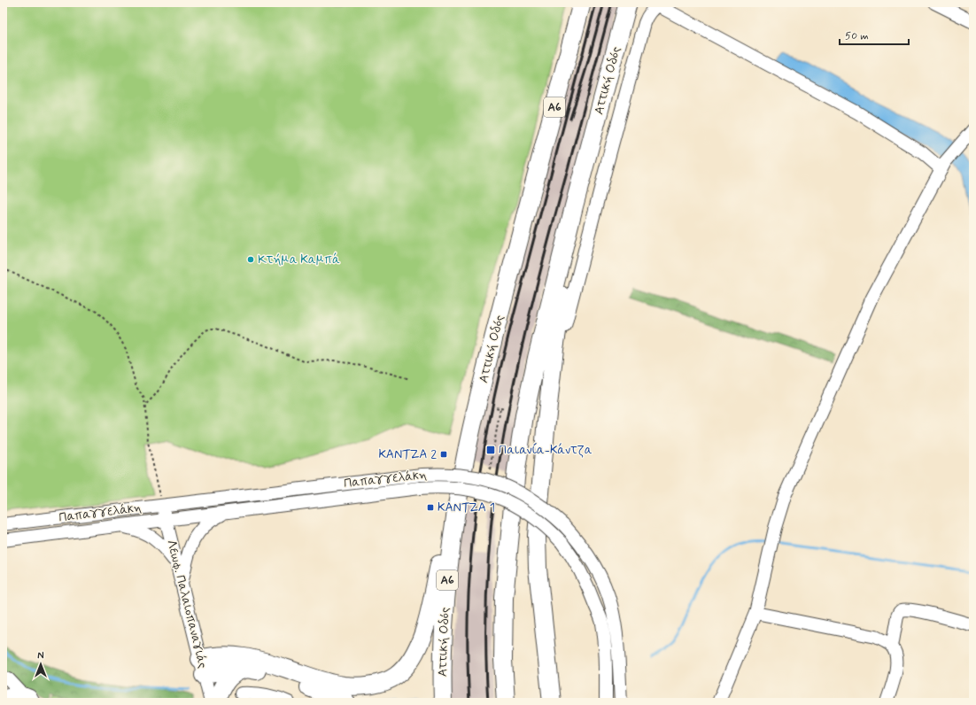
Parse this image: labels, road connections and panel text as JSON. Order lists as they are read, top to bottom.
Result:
{
  "streets": {
    "highway": ["Αττική Οδός", "Α6"],
    "street": ["Παπαγγελάκη", "Λεωφ. Παλαιοπαναγιάς"]
  },
  "crossings": [
    ["Παπαγγελάκη", "Λεωφ. Παλαιοπαναγιάς"]
  ],
  "places": {
    "other": ["Kτήμα Καμπά"],
    "transit": ["Παιανία-Κάντζα", "ΚΑΝΤΖΑ 2", "ΚΑΝΤΖΑ 1"]
  },
  "scale_bar": "50 m",
  "north": "top"
}
